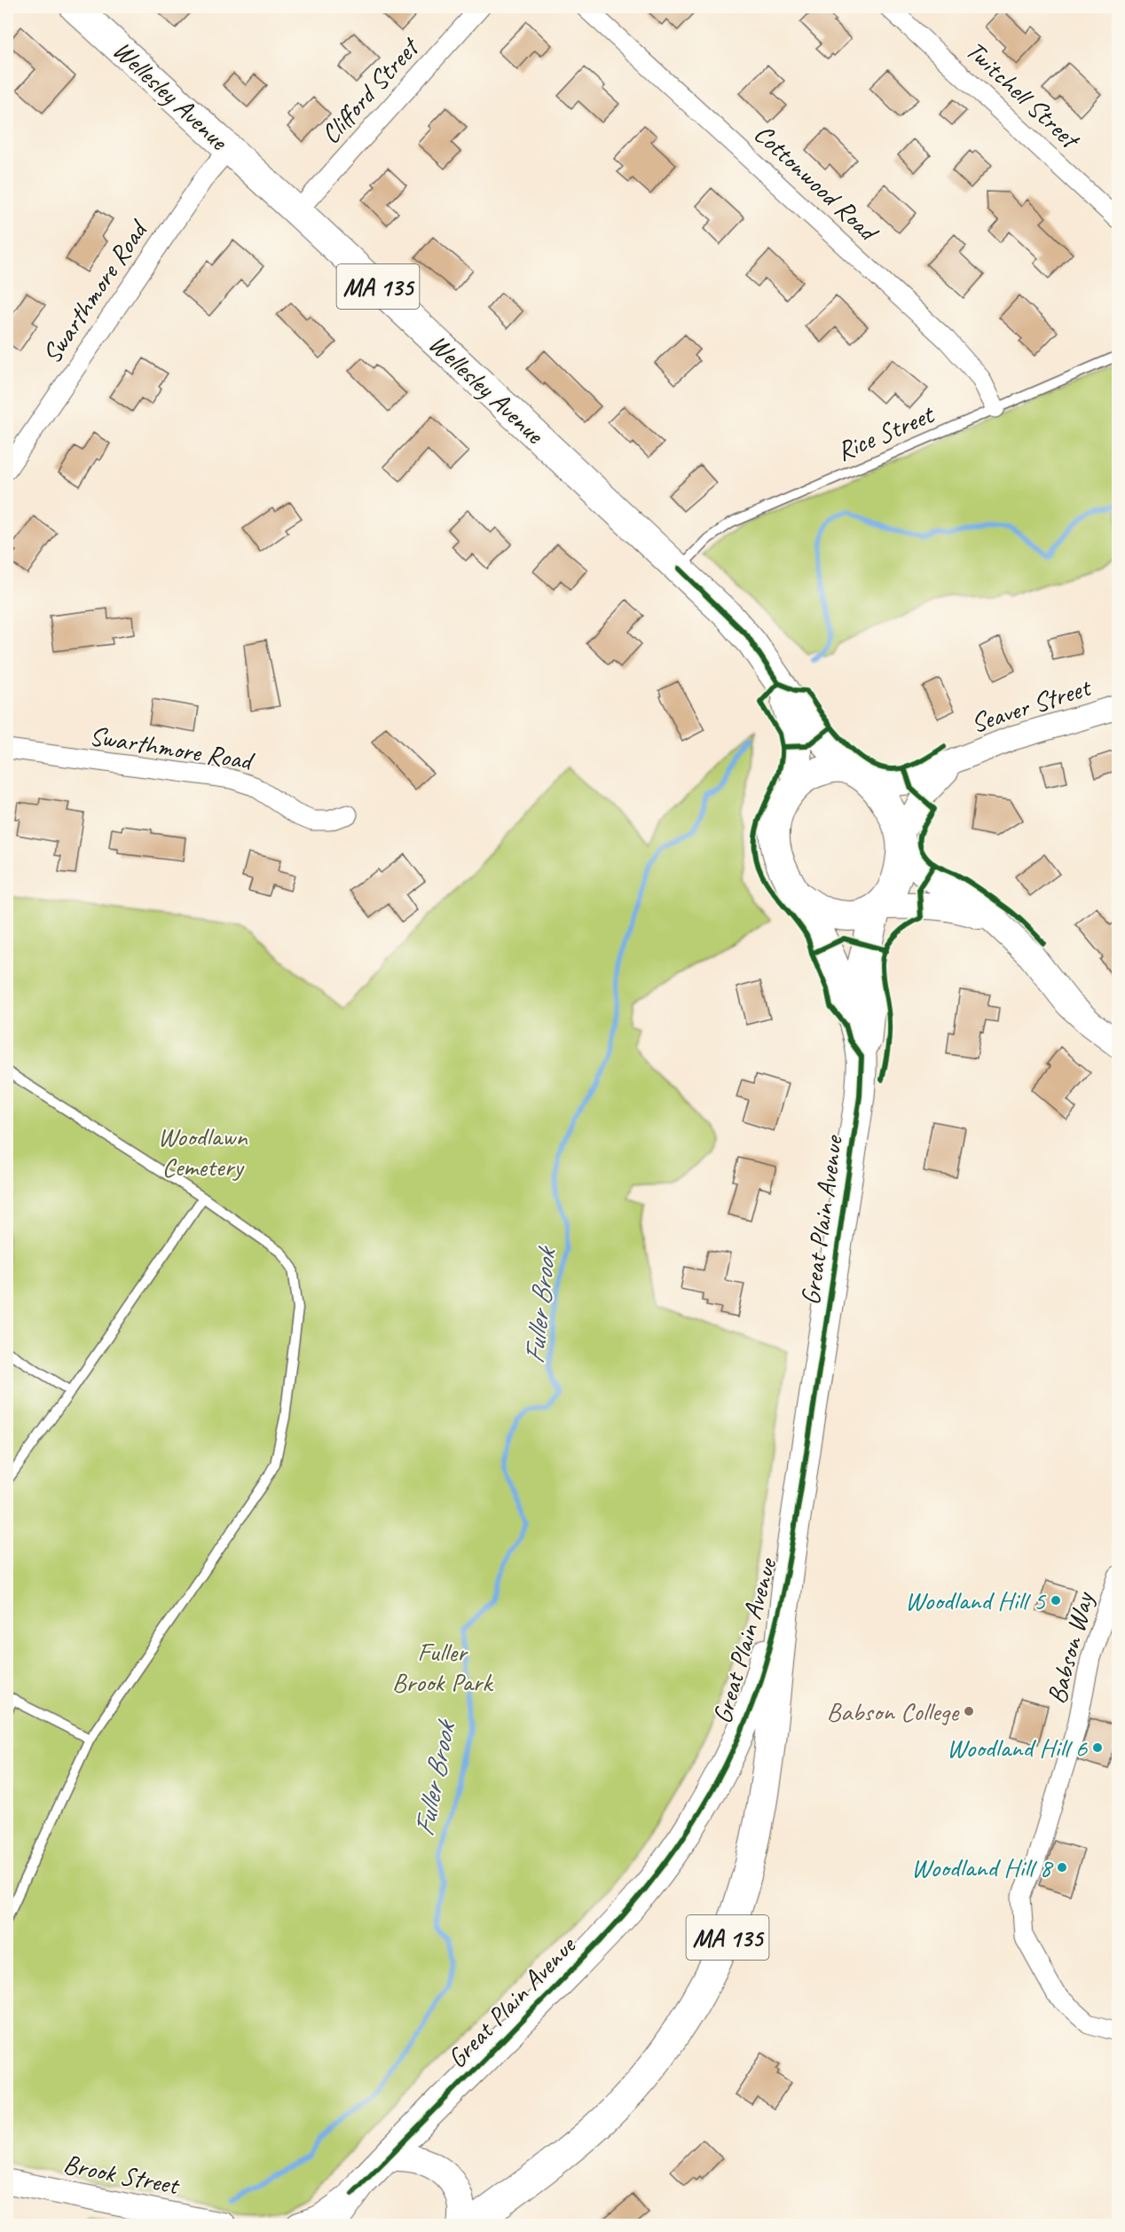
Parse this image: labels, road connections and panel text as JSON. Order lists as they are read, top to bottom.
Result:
{
  "streets": {
    "main road": ["Wellesley Avenue", "MA 135", "Great Plain Avenue"],
    "street": [
      "Clifford Street",
      "Twitchell Street",
      "Cottonwood Road",
      "Swarthmore Road",
      "Seaver Street",
      "Babson Way",
      "Brook Street"
    ],
    "lane": ["Rice Street"]
  },
  "crossings": [
    ["Clifford Street", "Wellesley Avenue"],
    ["Wellesley Avenue", "MA 135"],
    ["Wellesley Avenue", "Swarthmore Road"],
    ["Wellesley Avenue", "Rice Street"],
    ["Wellesley Avenue", "Seaver Street"],
    ["Wellesley Avenue", "Great Plain Avenue"],
    ["Cottonwood Road", "Rice Street"],
    ["MA 135", "Seaver Street"],
    ["MA 135", "Great Plain Avenue"],
    ["Seaver Street", "Great Plain Avenue"]
  ],
  "water": ["Fuller Brook"],
  "parks": ["Woodlawn Cemetery", "Fuller Brook Park"],
  "places": [
    "Woodland Hill 5",
    "Babson College",
    "Woodland Hill 6",
    "Woodland Hill 8"
  ]
}
